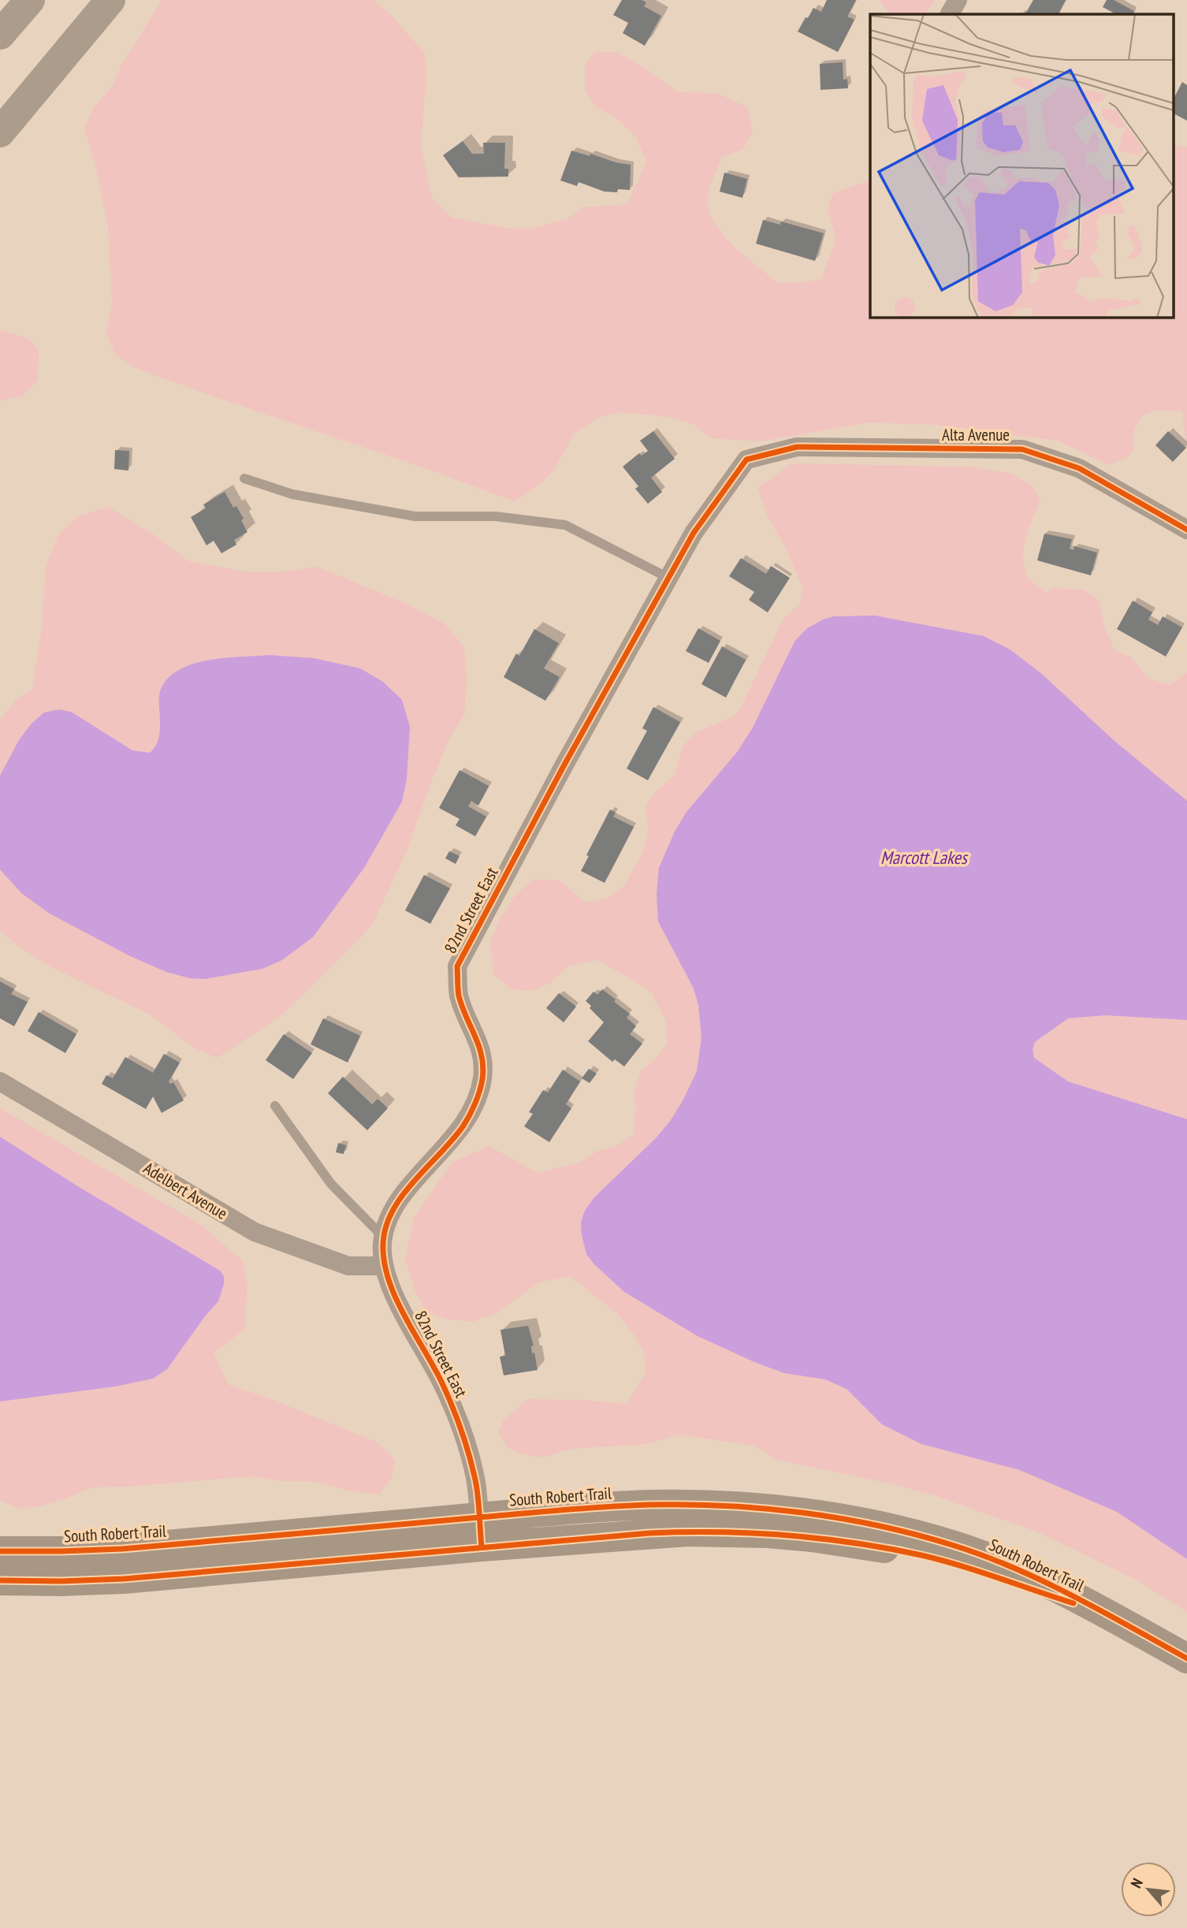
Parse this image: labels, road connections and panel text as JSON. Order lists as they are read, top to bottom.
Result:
{
  "streets": {
    "main road": ["South Robert Trail"],
    "street": ["Alta Avenue", "82nd Street East", "Adelbert Avenue"]
  },
  "crossings": [
    ["Alta Avenue", "82nd Street East"],
    ["82nd Street East", "Adelbert Avenue"],
    ["82nd Street East", "South Robert Trail"]
  ],
  "water": ["Marcott Lakes"],
  "north": "top left"
}
